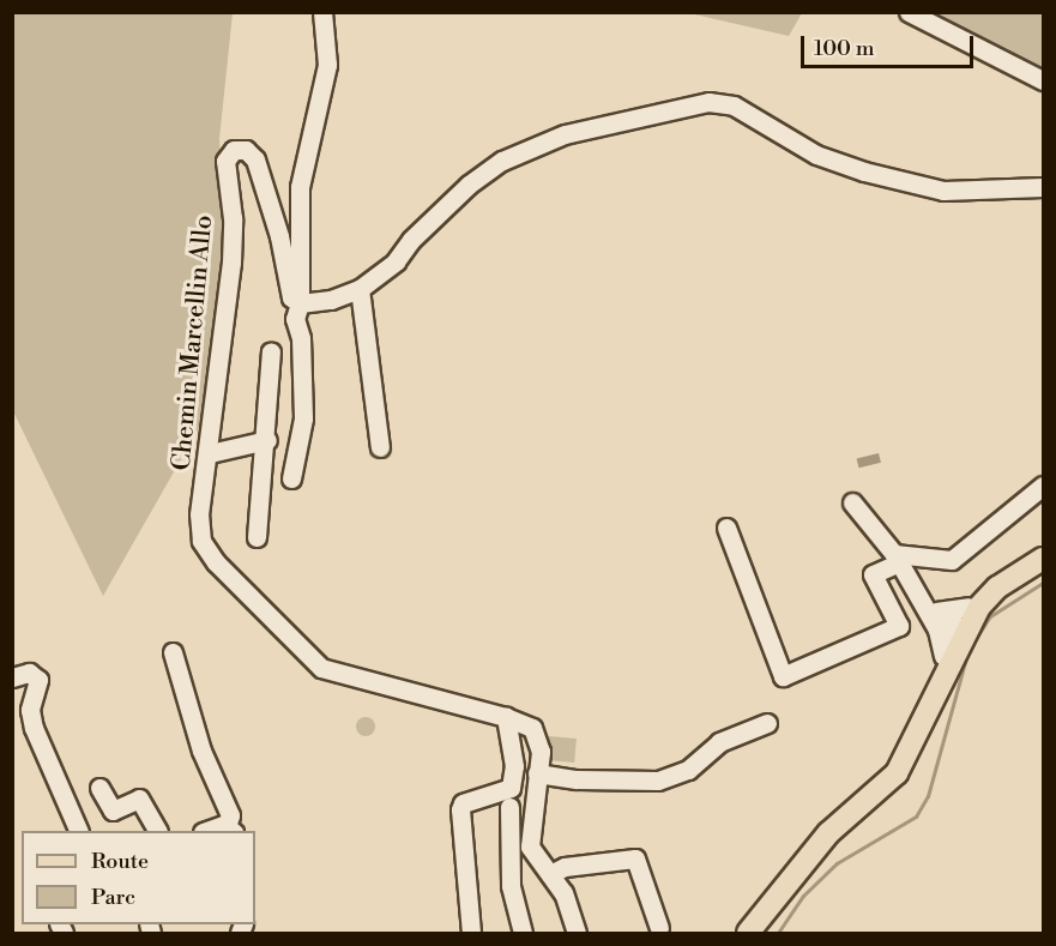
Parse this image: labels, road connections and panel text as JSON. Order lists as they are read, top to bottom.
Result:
{
  "streets": {
    "street": ["Chemin Marcellin Allo"]
  },
  "legend": ["Route", "Parc"],
  "scale_bar": "100 m"
}
